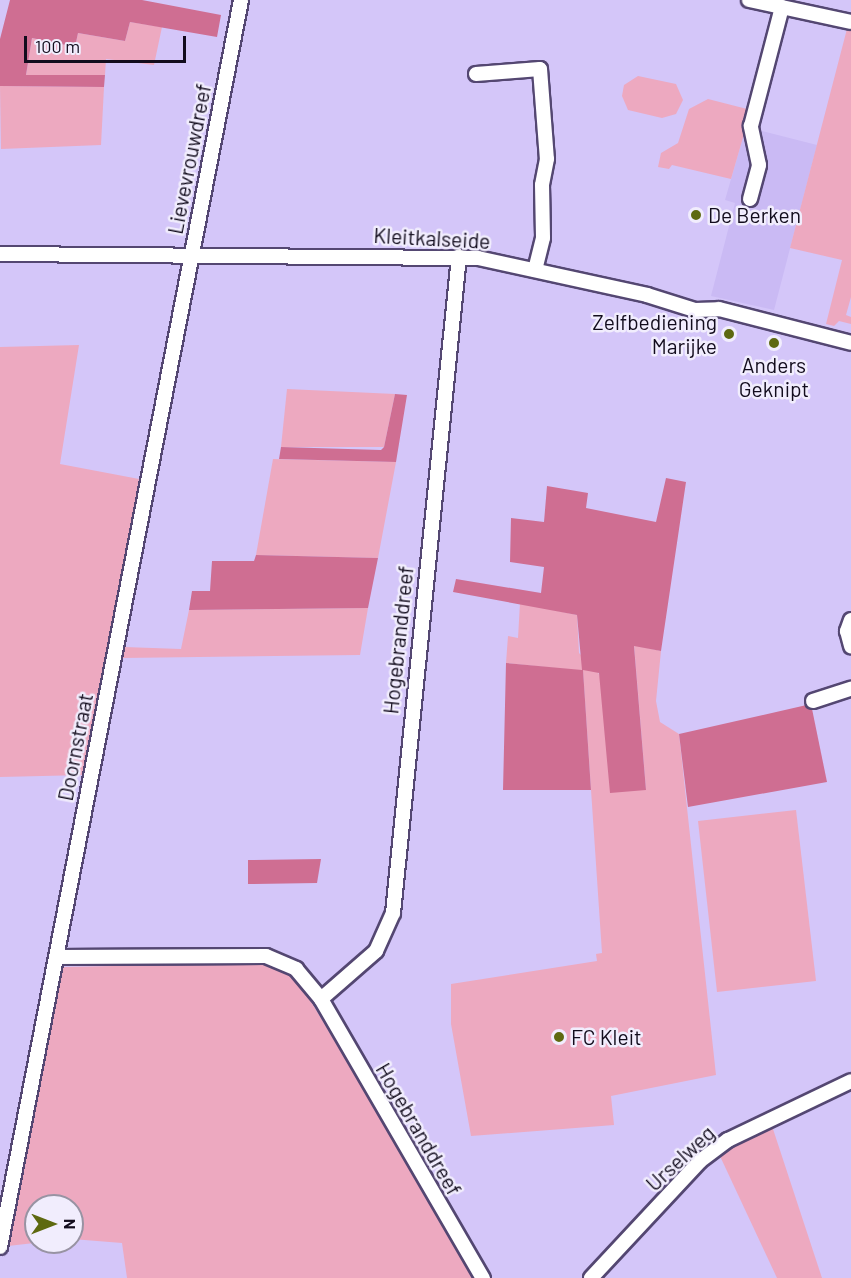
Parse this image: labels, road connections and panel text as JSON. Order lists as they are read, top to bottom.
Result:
{
  "streets": {
    "street": [
      "Lievevrouwdreef",
      "Kleitkalseide",
      "Hogebranddreef",
      "Doornstraat",
      "Urselweg"
    ]
  },
  "crossings": [
    ["Lievevrouwdreef", "Kleitkalseide"],
    ["Lievevrouwdreef", "Doornstraat"],
    ["Kleitkalseide", "Hogebranddreef"],
    ["Kleitkalseide", "Doornstraat"],
    ["Hogebranddreef", "Doornstraat"]
  ],
  "places": [
    "De Berken",
    "Zelfbediening Marijke",
    "Anders Geknipt",
    "FC Kleit"
  ],
  "scale_bar": "100 m",
  "north": "right"
}
